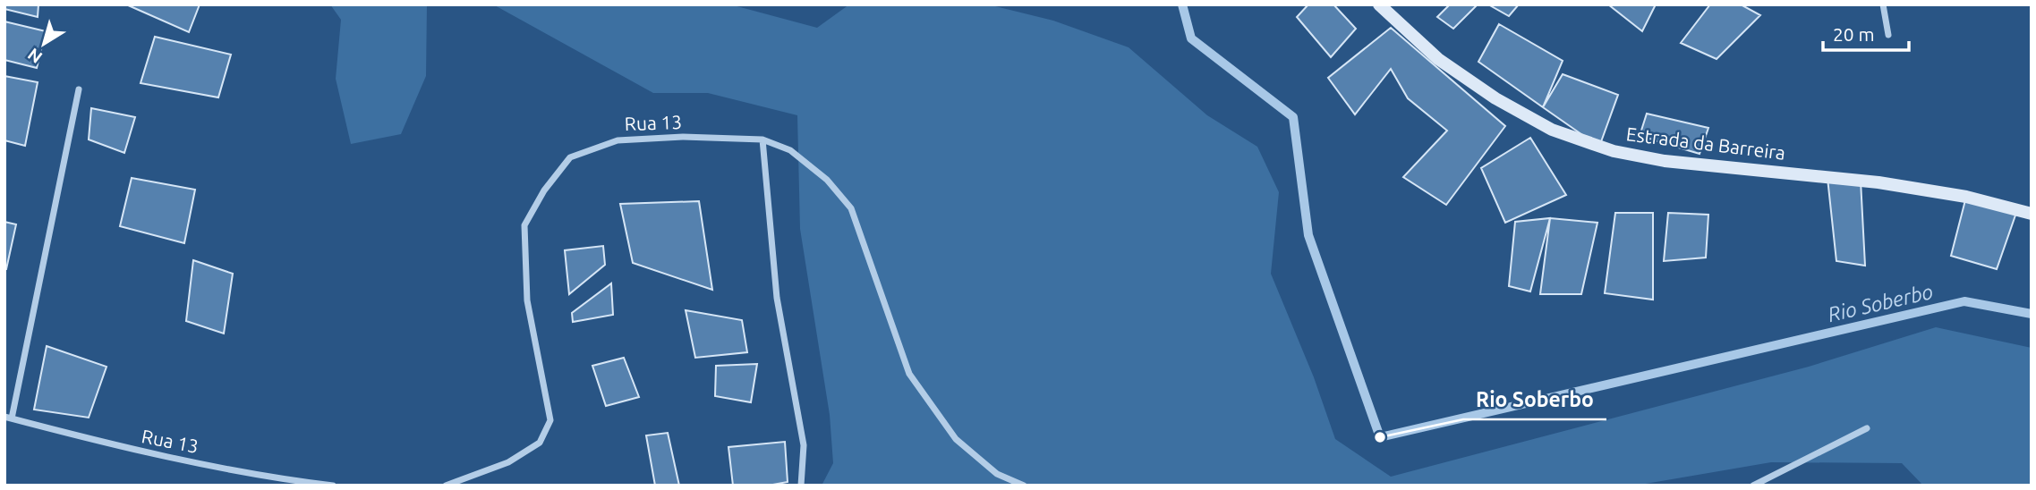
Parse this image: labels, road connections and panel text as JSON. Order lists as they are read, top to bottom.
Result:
{
  "streets": {
    "main road": ["Estrada da Barreira"],
    "street": ["Rua 13"]
  },
  "water": ["Rio Soberbo"],
  "places": ["Rio Soberbo"],
  "scale_bar": "20 m",
  "north": "bottom left"
}
